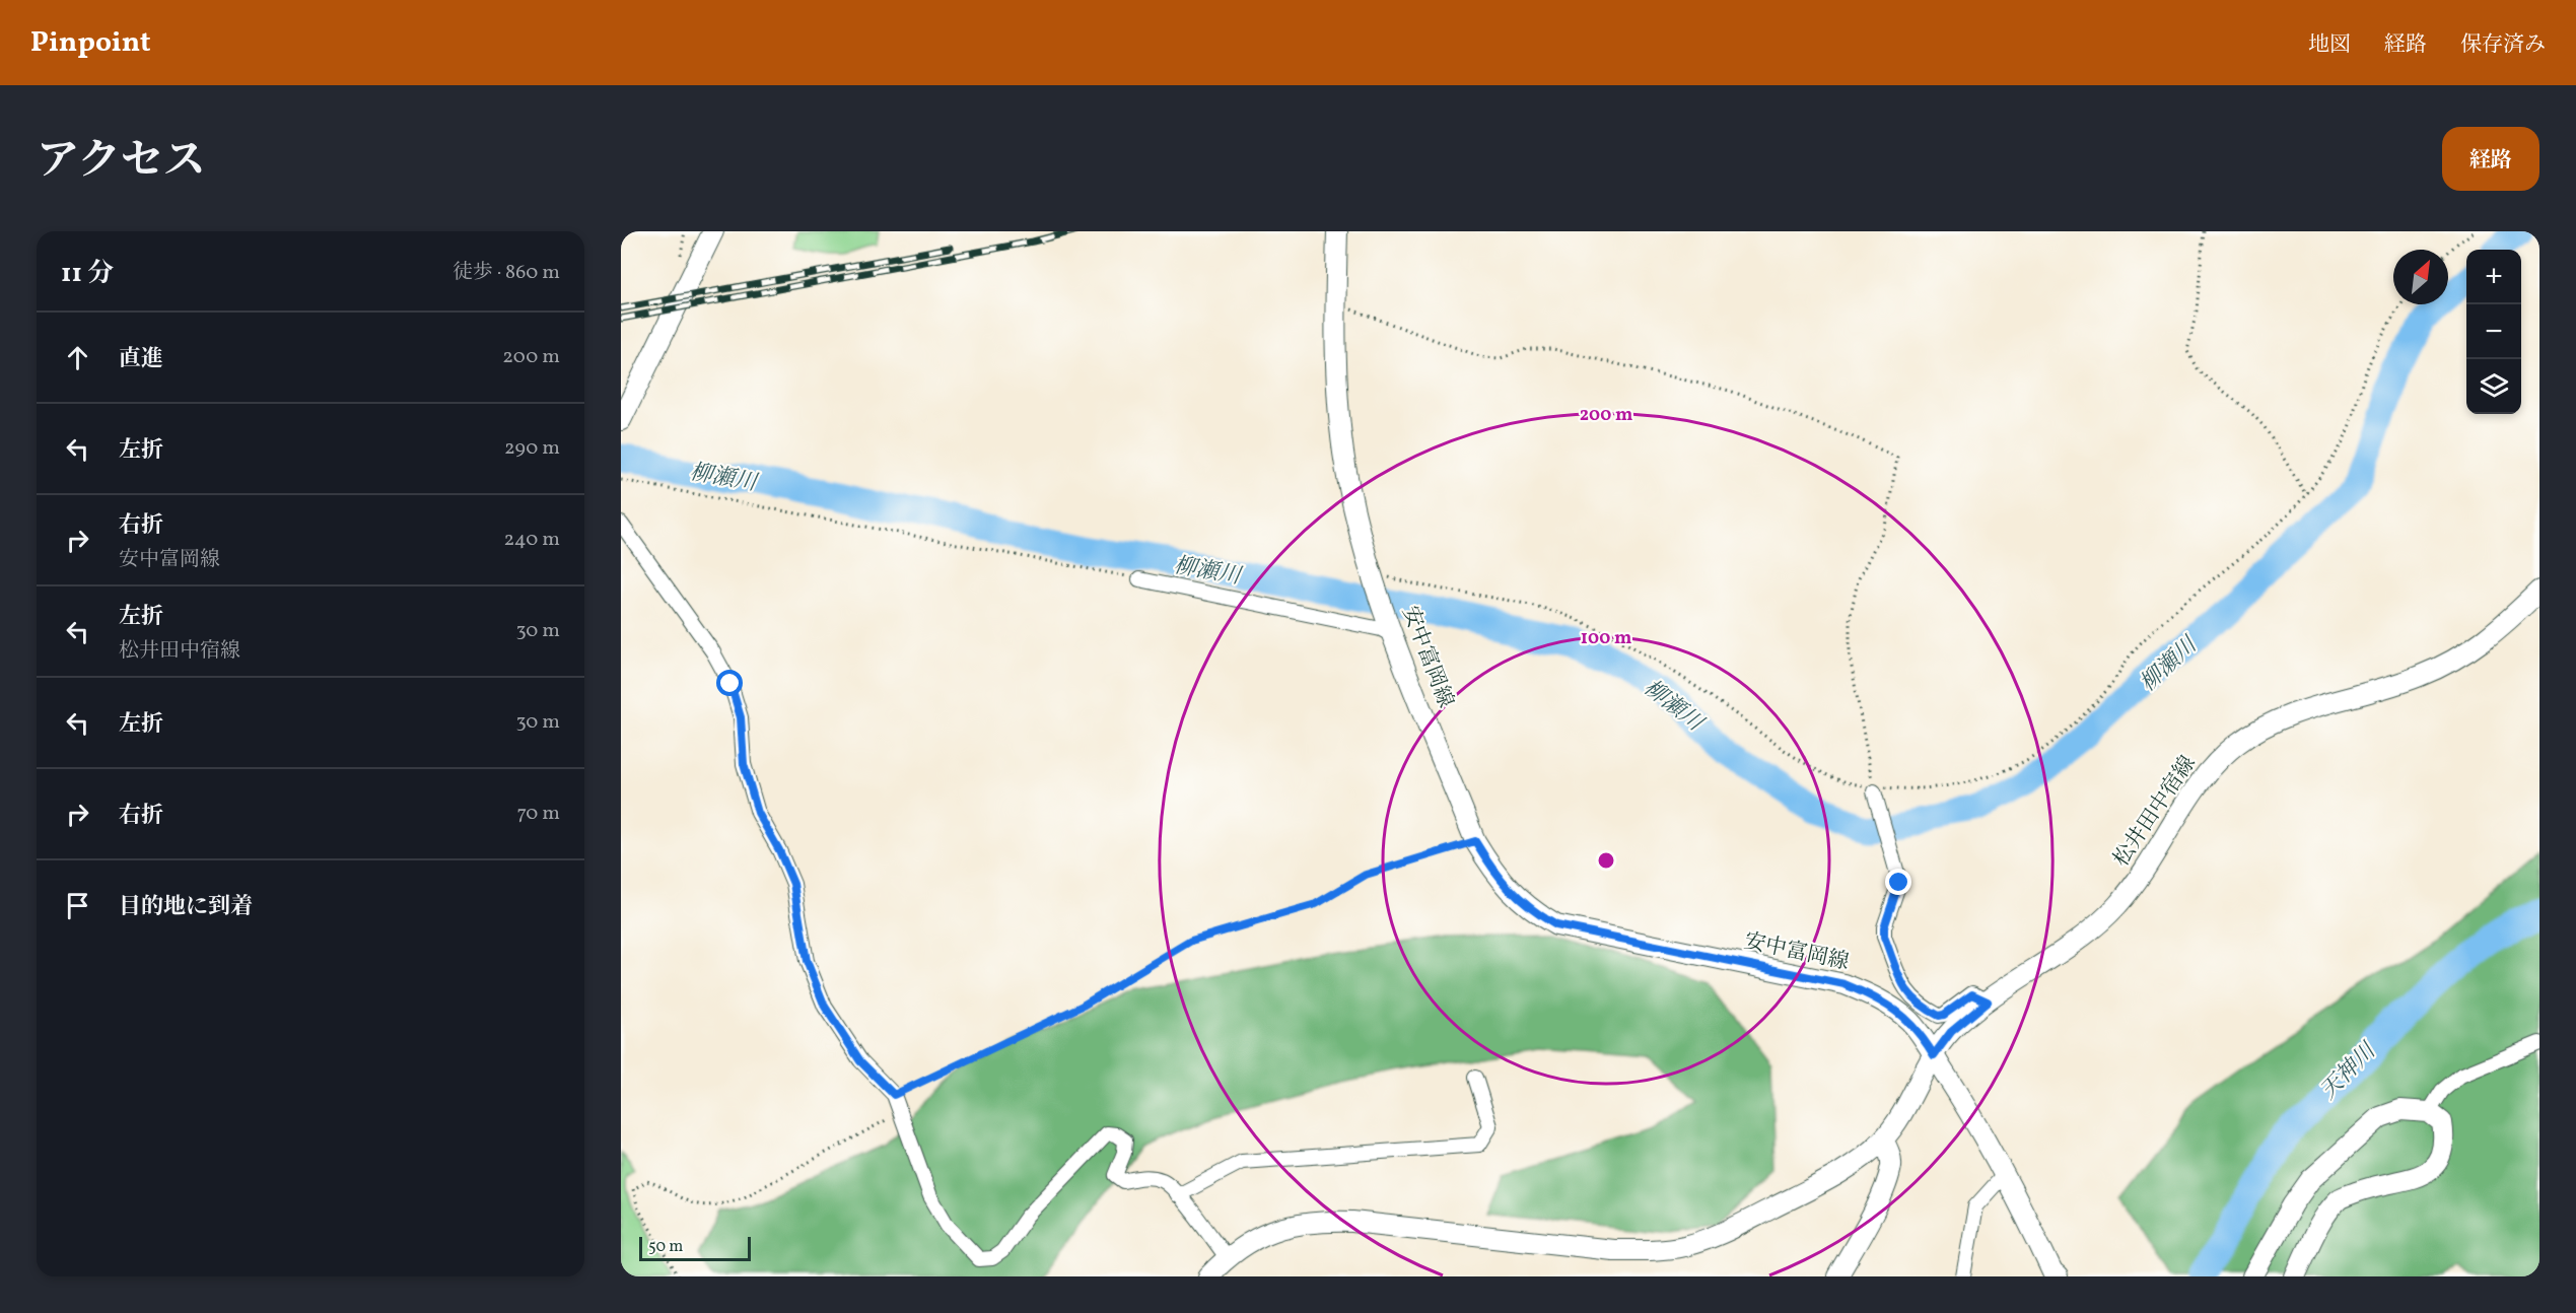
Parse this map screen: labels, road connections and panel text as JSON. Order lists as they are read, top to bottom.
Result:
{
  "streets": {
    "main road": ["安中富岡線", "松井田中宿線"]
  },
  "crossings": [
    ["安中富岡線", "松井田中宿線"]
  ],
  "water": ["柳瀬川", "天神川"],
  "scale_bar": "50 m",
  "north": "top right",
  "page": {
    "header": "Pinpoint",
    "nav": ["地図", "経路", "保存済み"],
    "title": "アクセス",
    "buttons": "経路",
    "heading": ["11 分", "徒歩 · 860 m"],
    "map_buttons": ["+", "−"],
    "list": [
      ["直進", "200 m"],
      ["左折", "290 m"],
      ["右折", "安中富岡線", "240 m"],
      ["左折", "松井田中宿線", "30 m"],
      ["左折", "30 m"],
      ["右折", "70 m"],
      "目的地に到着"
    ],
    "scale": "50 m"
  },
  "rings": ["200 m", "100 m"]
}
